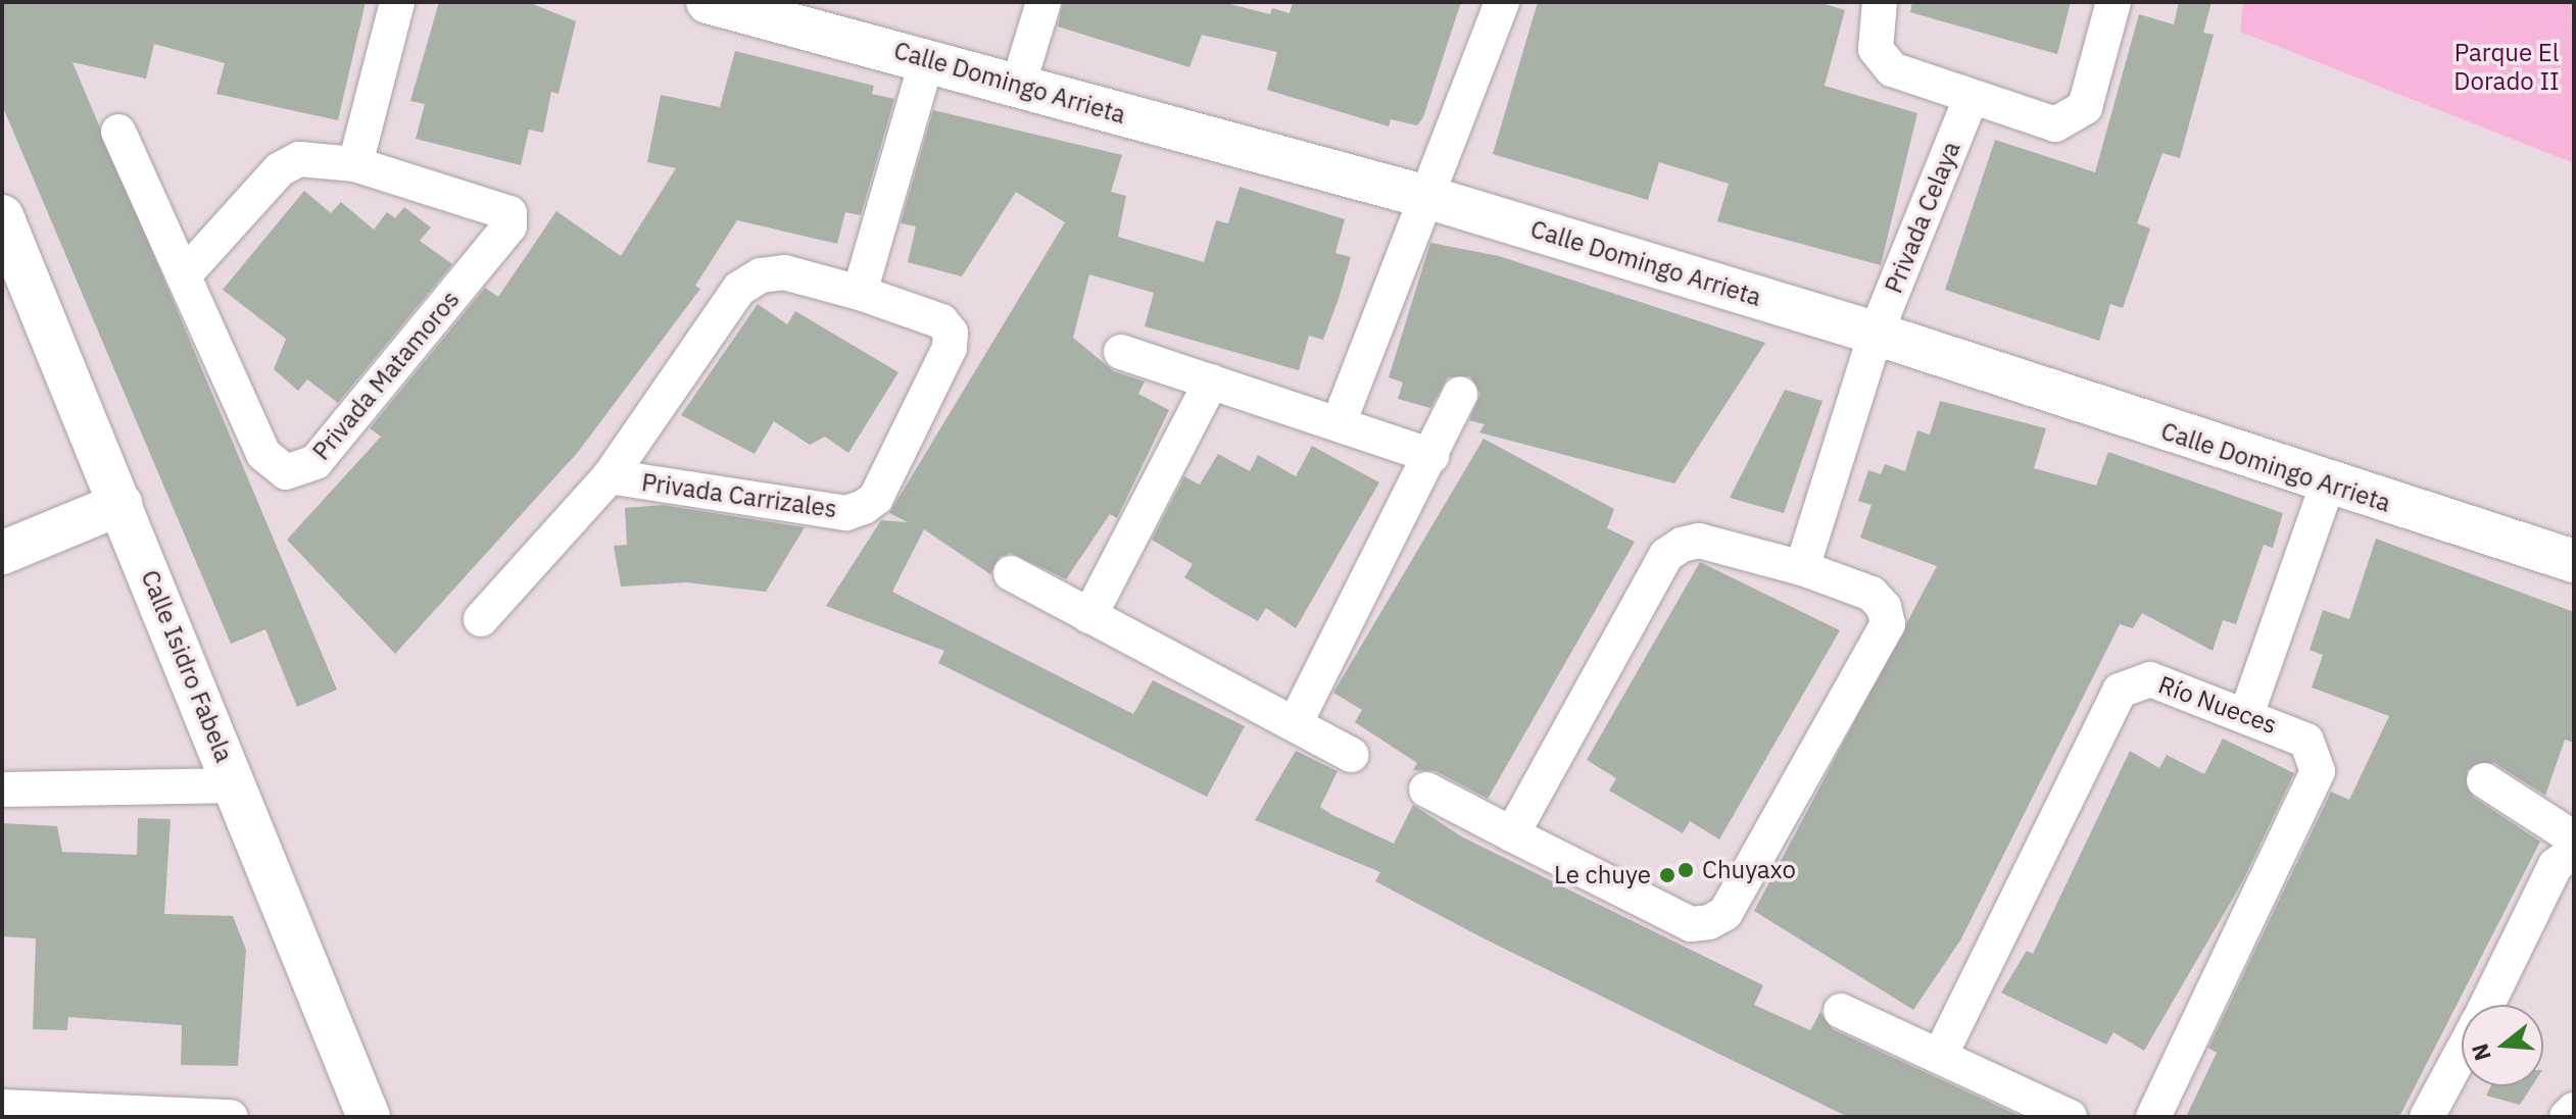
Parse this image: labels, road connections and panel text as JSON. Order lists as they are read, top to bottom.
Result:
{
  "streets": {
    "street": [
      "Calle Domingo Arrieta",
      "Privada Celaya",
      "Privada Matamoros",
      "Privada Carrizales",
      "Calle Isidro Fabela",
      "Río Nueces"
    ]
  },
  "crossings": [
    ["Calle Domingo Arrieta", "Privada Celaya"]
  ],
  "parks": ["Parque El Dorado II"],
  "places": ["Chuyaxo", "Le chuye"],
  "north": "left"
}
